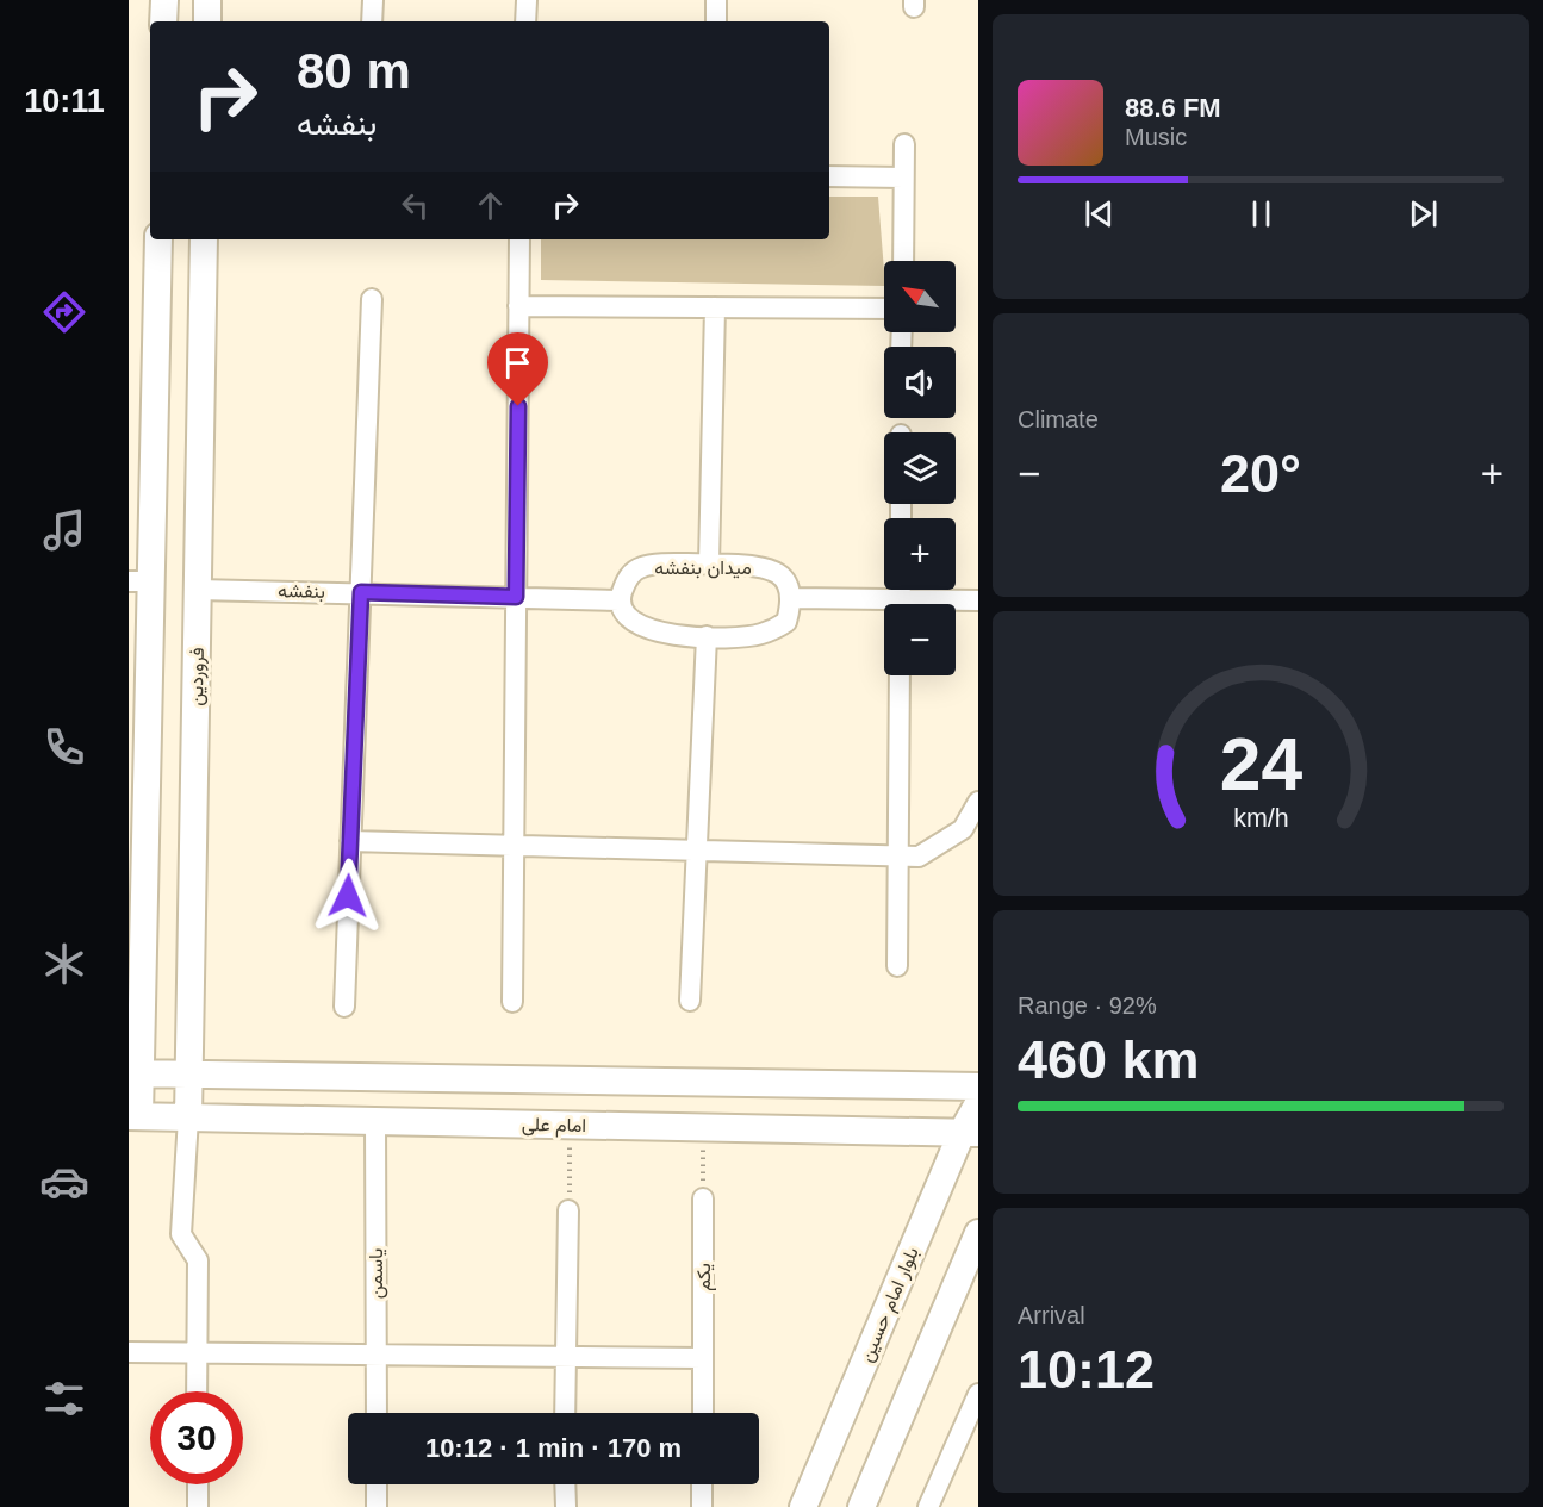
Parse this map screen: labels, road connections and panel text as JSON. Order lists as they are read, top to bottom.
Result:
{
  "streets": {
    "street": [
      "میدان بنفشه",
      "بنفشه",
      "فروردین",
      "امام علی",
      "یاسمن",
      "یکم",
      "بلوار امام حسین"
    ]
  },
  "crossings": [
    ["میدان بنفشه", "بنفشه"],
    ["بنفشه", "فروردین"],
    ["فروردین", "امام علی"],
    ["امام علی", "یاسمن"],
    ["امام علی", "بلوار امام حسین"]
  ],
  "north": "top left",
  "page": {
    "tabs": "10:11",
    "turn": ["80 m", "بنفشه"],
    "song": ["88.6 FM", "Music"],
    "map_buttons": ["+", "−"],
    "tile": [
      "Climate",
      ["Range · 92%", "460 km"],
      ["Arrival", "10:12"]
    ],
    "heat": ["−", "20°", "+"],
    "limit": "30",
    "trip": "10:12 · 1 min · 170 m",
    "gauge": ["24", "km/h"]
  }
}
